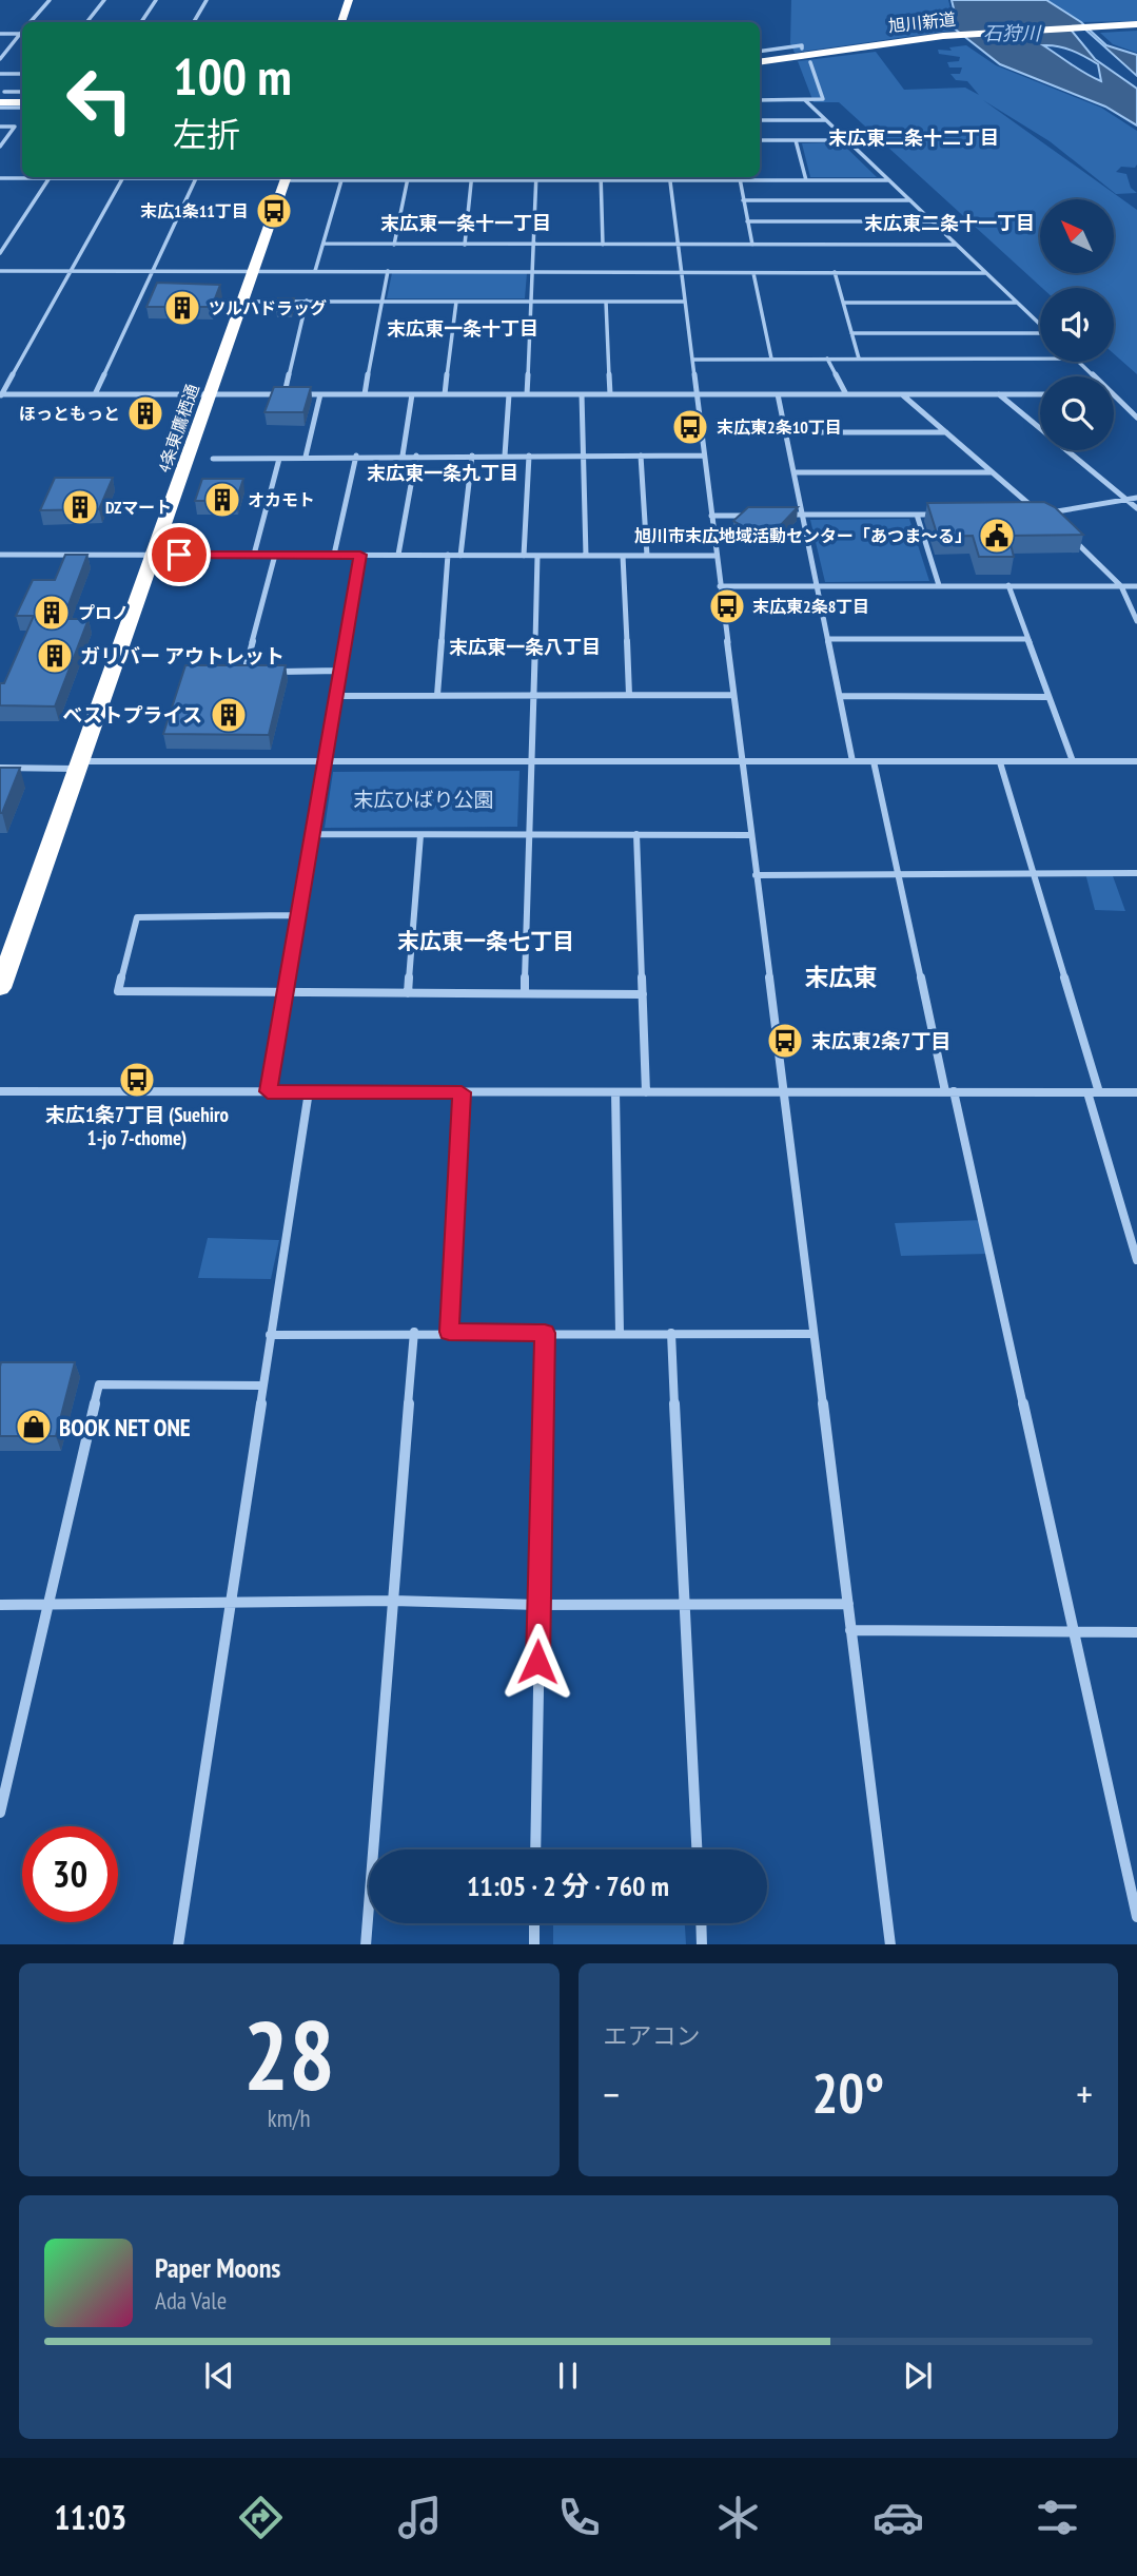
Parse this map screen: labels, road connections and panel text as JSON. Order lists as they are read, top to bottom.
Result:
{
  "streets": {
    "highway": ["旭川新道", "4条東鷹栖通"]
  },
  "districts": [
    "末広東二条十二丁目",
    "末広東一条十一丁目",
    "末広東二条十一丁目",
    "末広東一条十丁目",
    "末広東一条九丁目",
    "末広東一条八丁目",
    "末広東一条七丁目",
    "末広東"
  ],
  "water": ["石狩川"],
  "parks": ["末広ひばり公園"],
  "places": {
    "bus stop": [
      "末広1条11丁目",
      "末広東2条10丁目",
      "末広東2条8丁目",
      "末広東2条7丁目",
      "末広1条7丁目 (Suehiro 1-jo 7-chome)"
    ],
    "building": [
      "ツルハドラッグ",
      "ほっともっと",
      "オカモト",
      "DZマート",
      "プロノ",
      "ガリバー アウトレット",
      "ベストプライス"
    ],
    "public building": ["旭川市末広地域活動センター「あつま〜る」"],
    "shop": ["BOOK NET ONE"]
  },
  "north": "top left",
  "page": {
    "turn": ["100 m", "左折"],
    "limit": "30",
    "trip": "11:05 · 2 分 · 760 m",
    "tile": [
      ["28", "km/h"],
      "エアコン"
    ],
    "heat": ["−", "20°", "+"],
    "song": ["Paper Moons", "Ada Vale"],
    "tabs": "11:03"
  }
}
